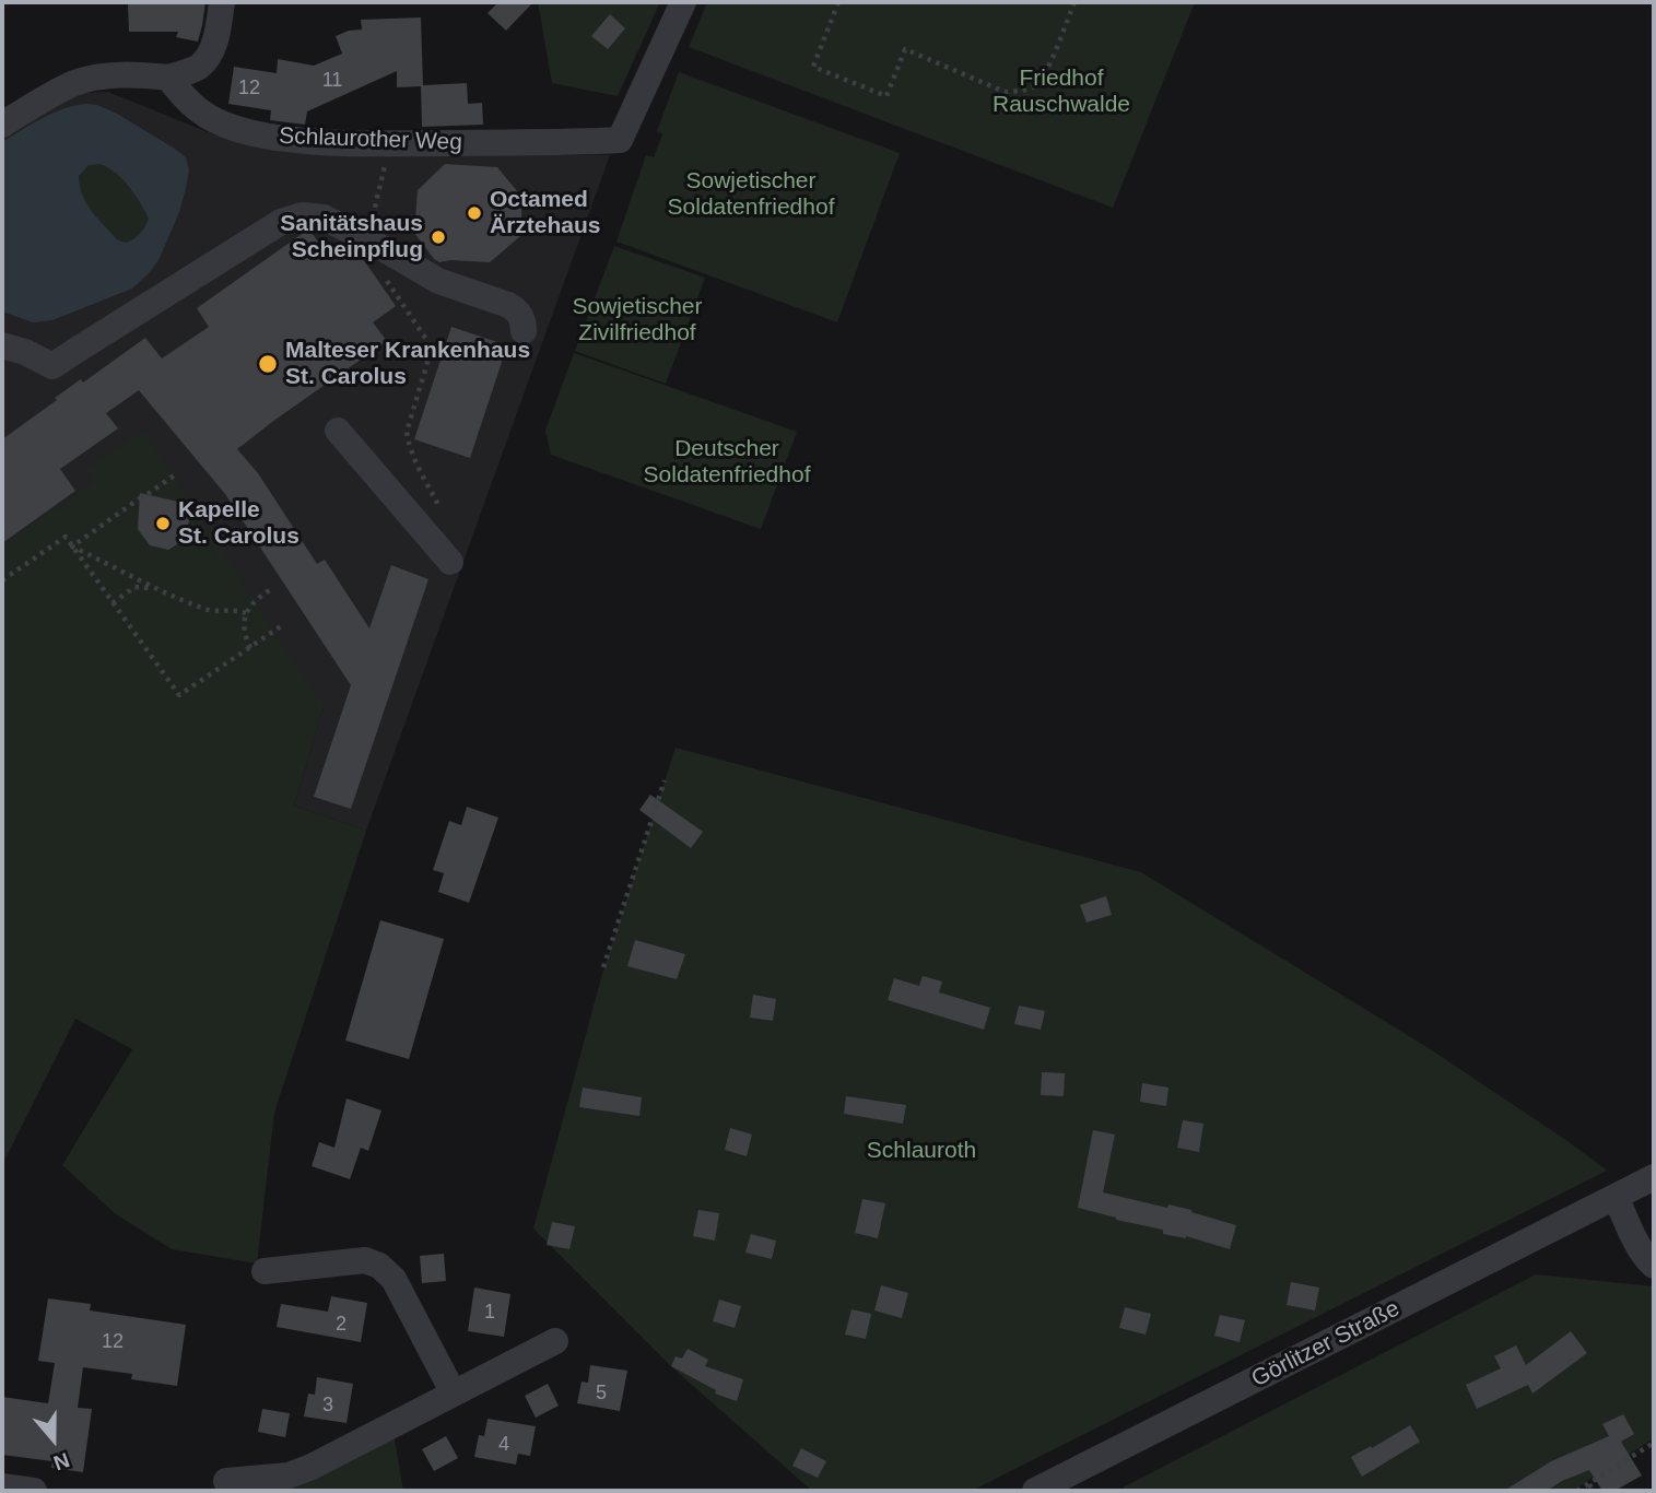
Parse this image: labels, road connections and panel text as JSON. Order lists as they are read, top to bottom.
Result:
{
  "streets": {
    "street": ["Schlaurother Weg", "Görlitzer Straße"]
  },
  "parks": [
    "Friedhof Rauschwalde",
    "Sowjetischer Soldatenfriedhof",
    "Sowjetischer Zivilfriedhof",
    "Deutscher Soldatenfriedhof",
    "Schlauroth"
  ],
  "places": [
    "Octamed Ärztehaus",
    "Sanitätshaus Scheinpflug",
    "Malteser Krankenhaus St. Carolus",
    "Kapelle St. Carolus"
  ],
  "house_numbers": [
    "11",
    "12",
    "1",
    "2",
    "12",
    "5",
    "3",
    "4"
  ],
  "north": "bottom"
}
